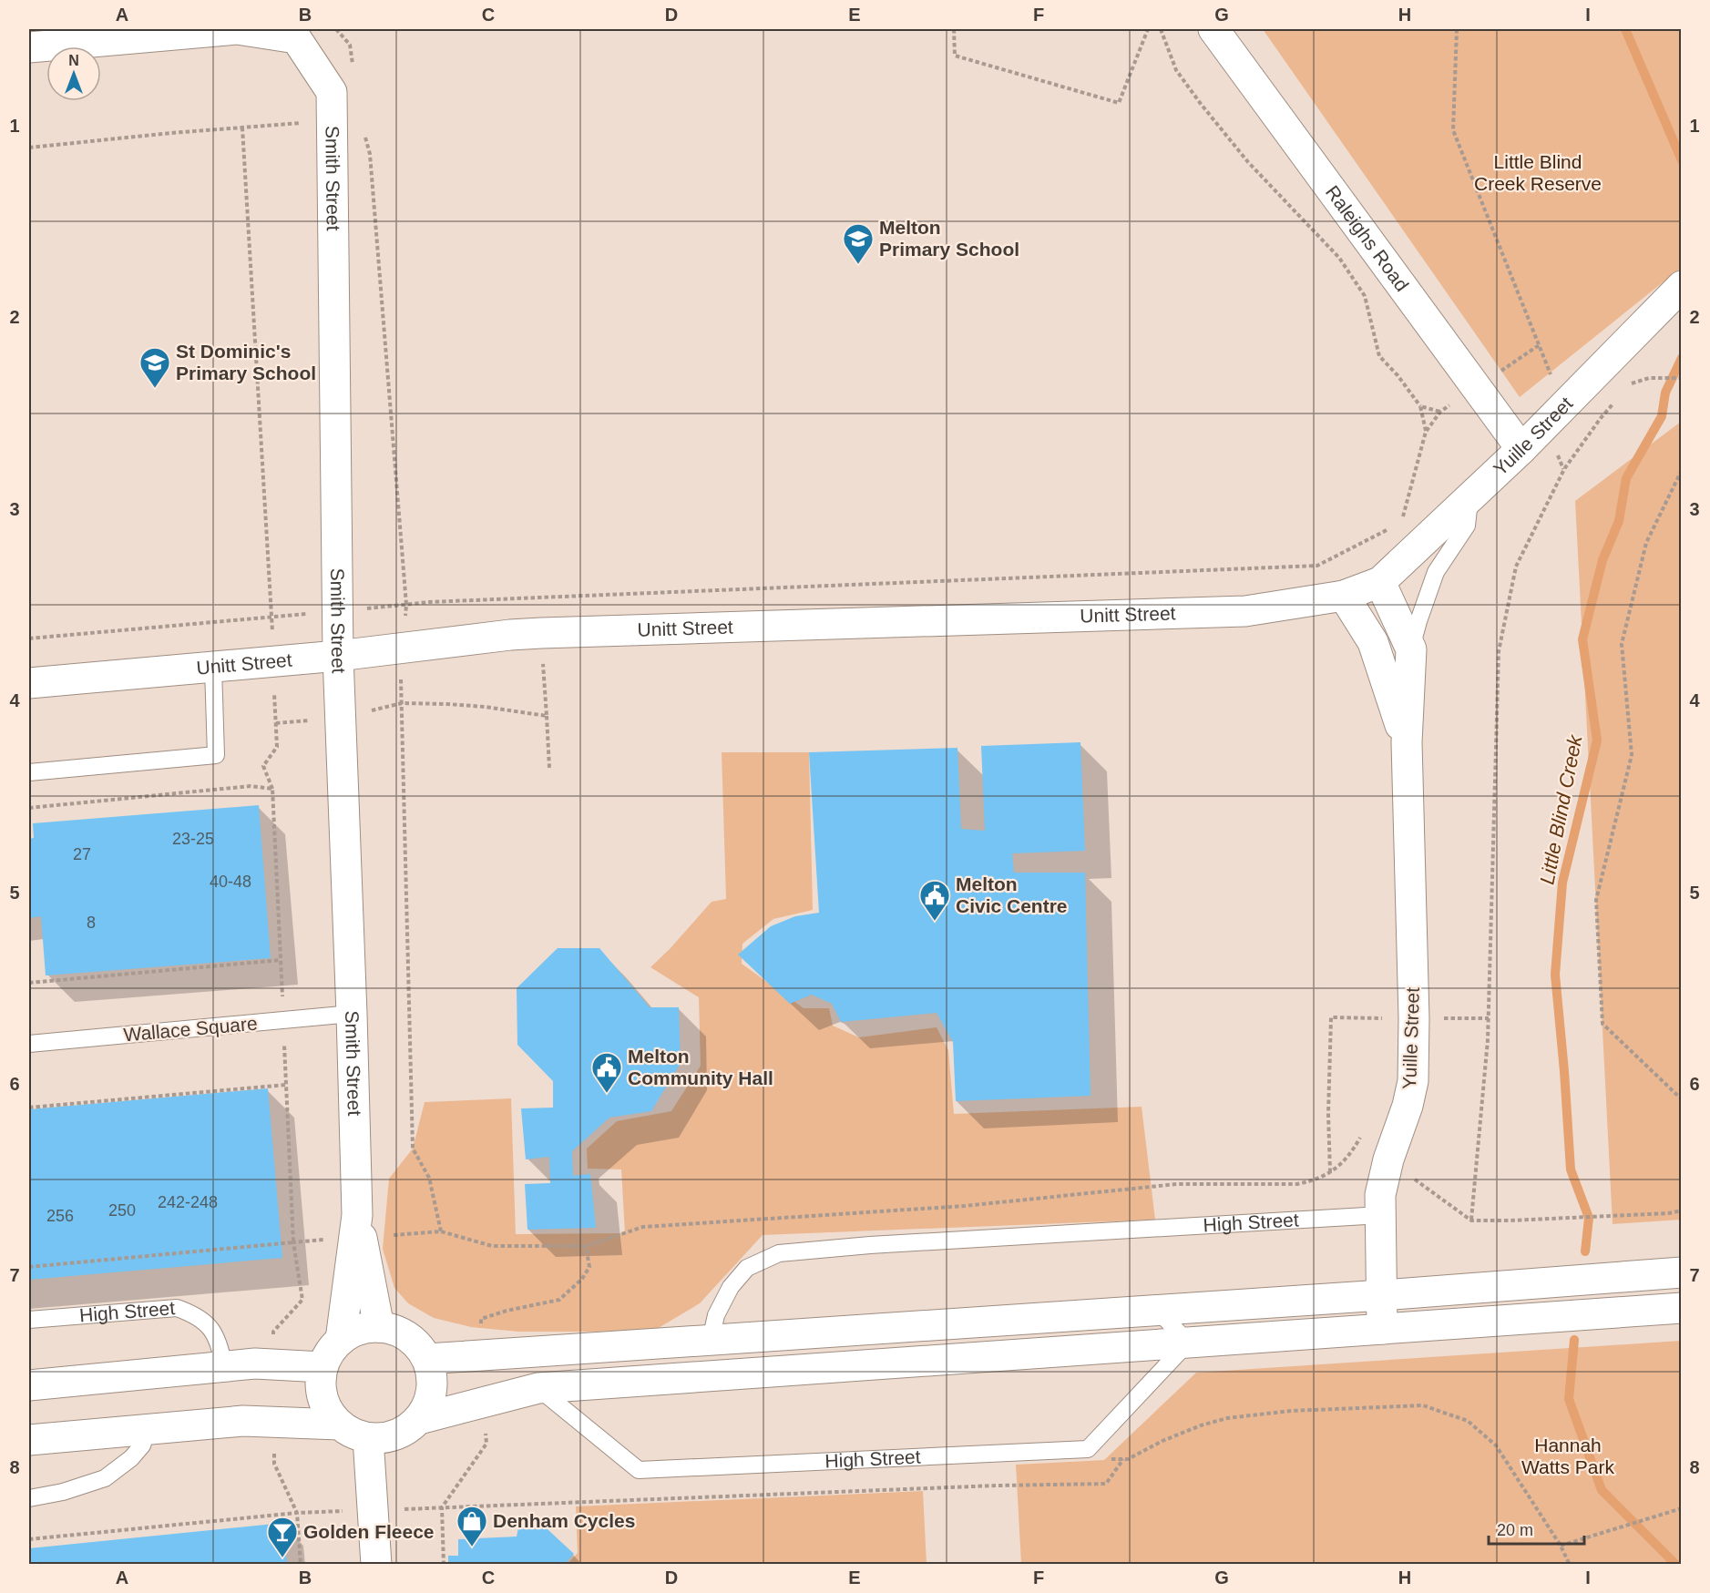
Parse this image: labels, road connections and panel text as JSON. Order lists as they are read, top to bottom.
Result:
{
  "streets": {
    "street": [
      "Smith Street",
      "Raleighs Road",
      "Yuille Street",
      "Unitt Street"
    ],
    "lane": ["Wallace Square", "High Street"]
  },
  "crossings": [
    ["Smith Street", "Unitt Street"],
    ["Smith Street", "Wallace Square"],
    ["Raleighs Road", "Yuille Street"],
    ["Yuille Street", "Unitt Street"],
    ["Yuille Street", "High Street"]
  ],
  "water": ["Little Blind Creek"],
  "parks": ["Little Blind Creek Reserve", "Hannah Watts Park"],
  "places": {
    "school or university": ["Melton Primary School", "St Dominic's Primary School"],
    "public building": ["Melton Civic Centre", "Melton Community Hall"],
    "shop": ["Denham Cycles"],
    "bar": ["Golden Fleece"]
  },
  "house_numbers": [
    "23-25",
    "27",
    "40-48",
    "8",
    "242-248",
    "250",
    "256"
  ],
  "scale_bar": "20 m",
  "north": "top",
  "grid": {
    "columns": [
      "A",
      "B",
      "C",
      "D",
      "E",
      "F",
      "G",
      "H",
      "I"
    ],
    "rows": [
      "1",
      "2",
      "3",
      "4",
      "5",
      "6",
      "7",
      "8"
    ]
  }
}
